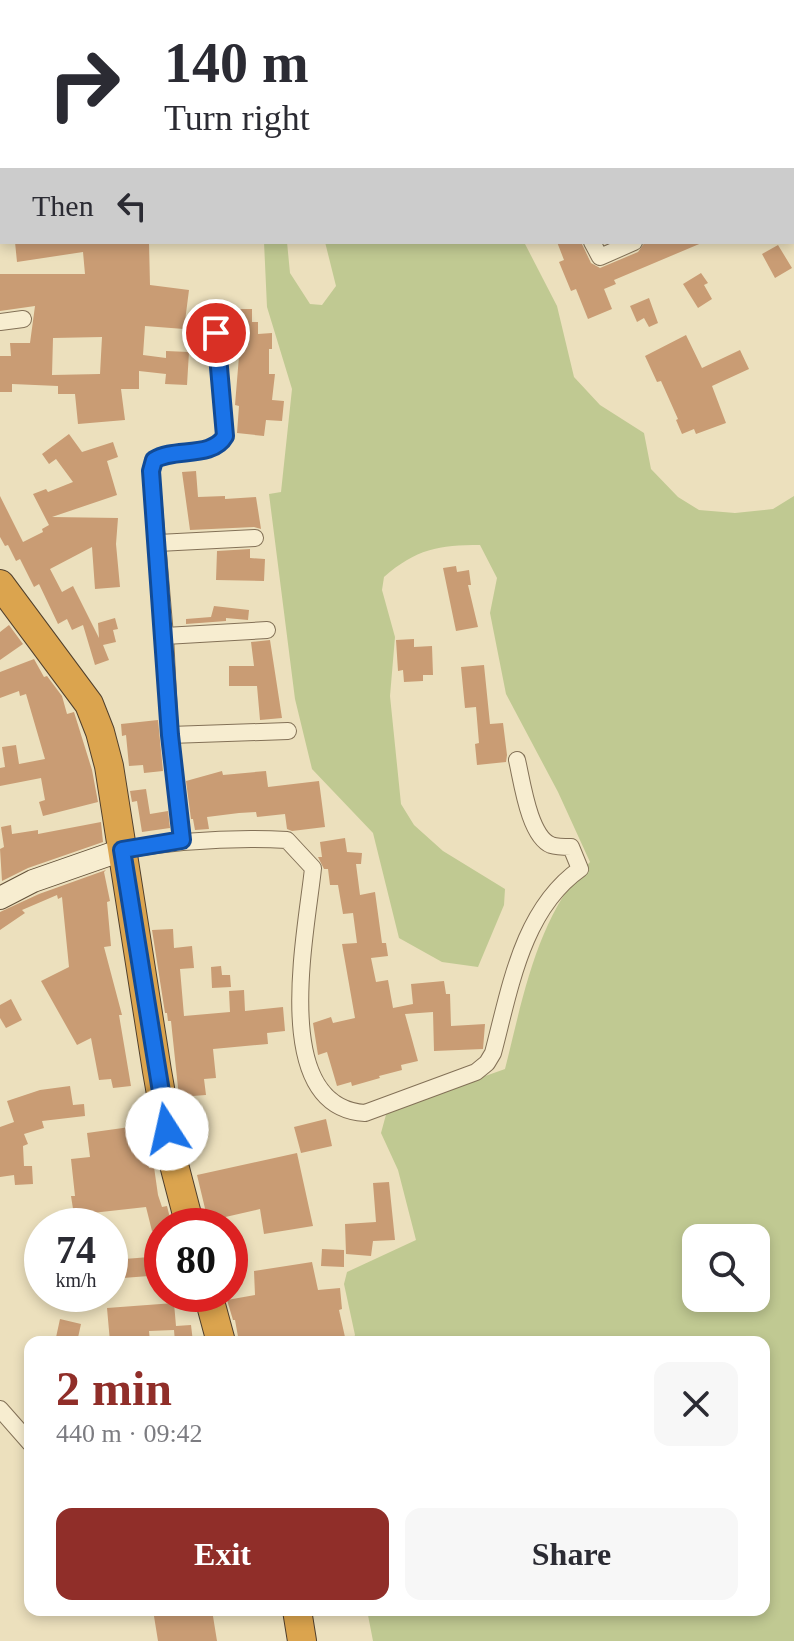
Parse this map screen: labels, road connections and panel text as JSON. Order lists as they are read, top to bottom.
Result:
{
  "page": {
    "turn": ["140 m", "Turn right"],
    "then": "Then",
    "speed": "74 km/h",
    "limit": "80",
    "heading": ["2 min", "440 m · 09:42"],
    "buttons": ["Exit", "Share"]
  }
}
